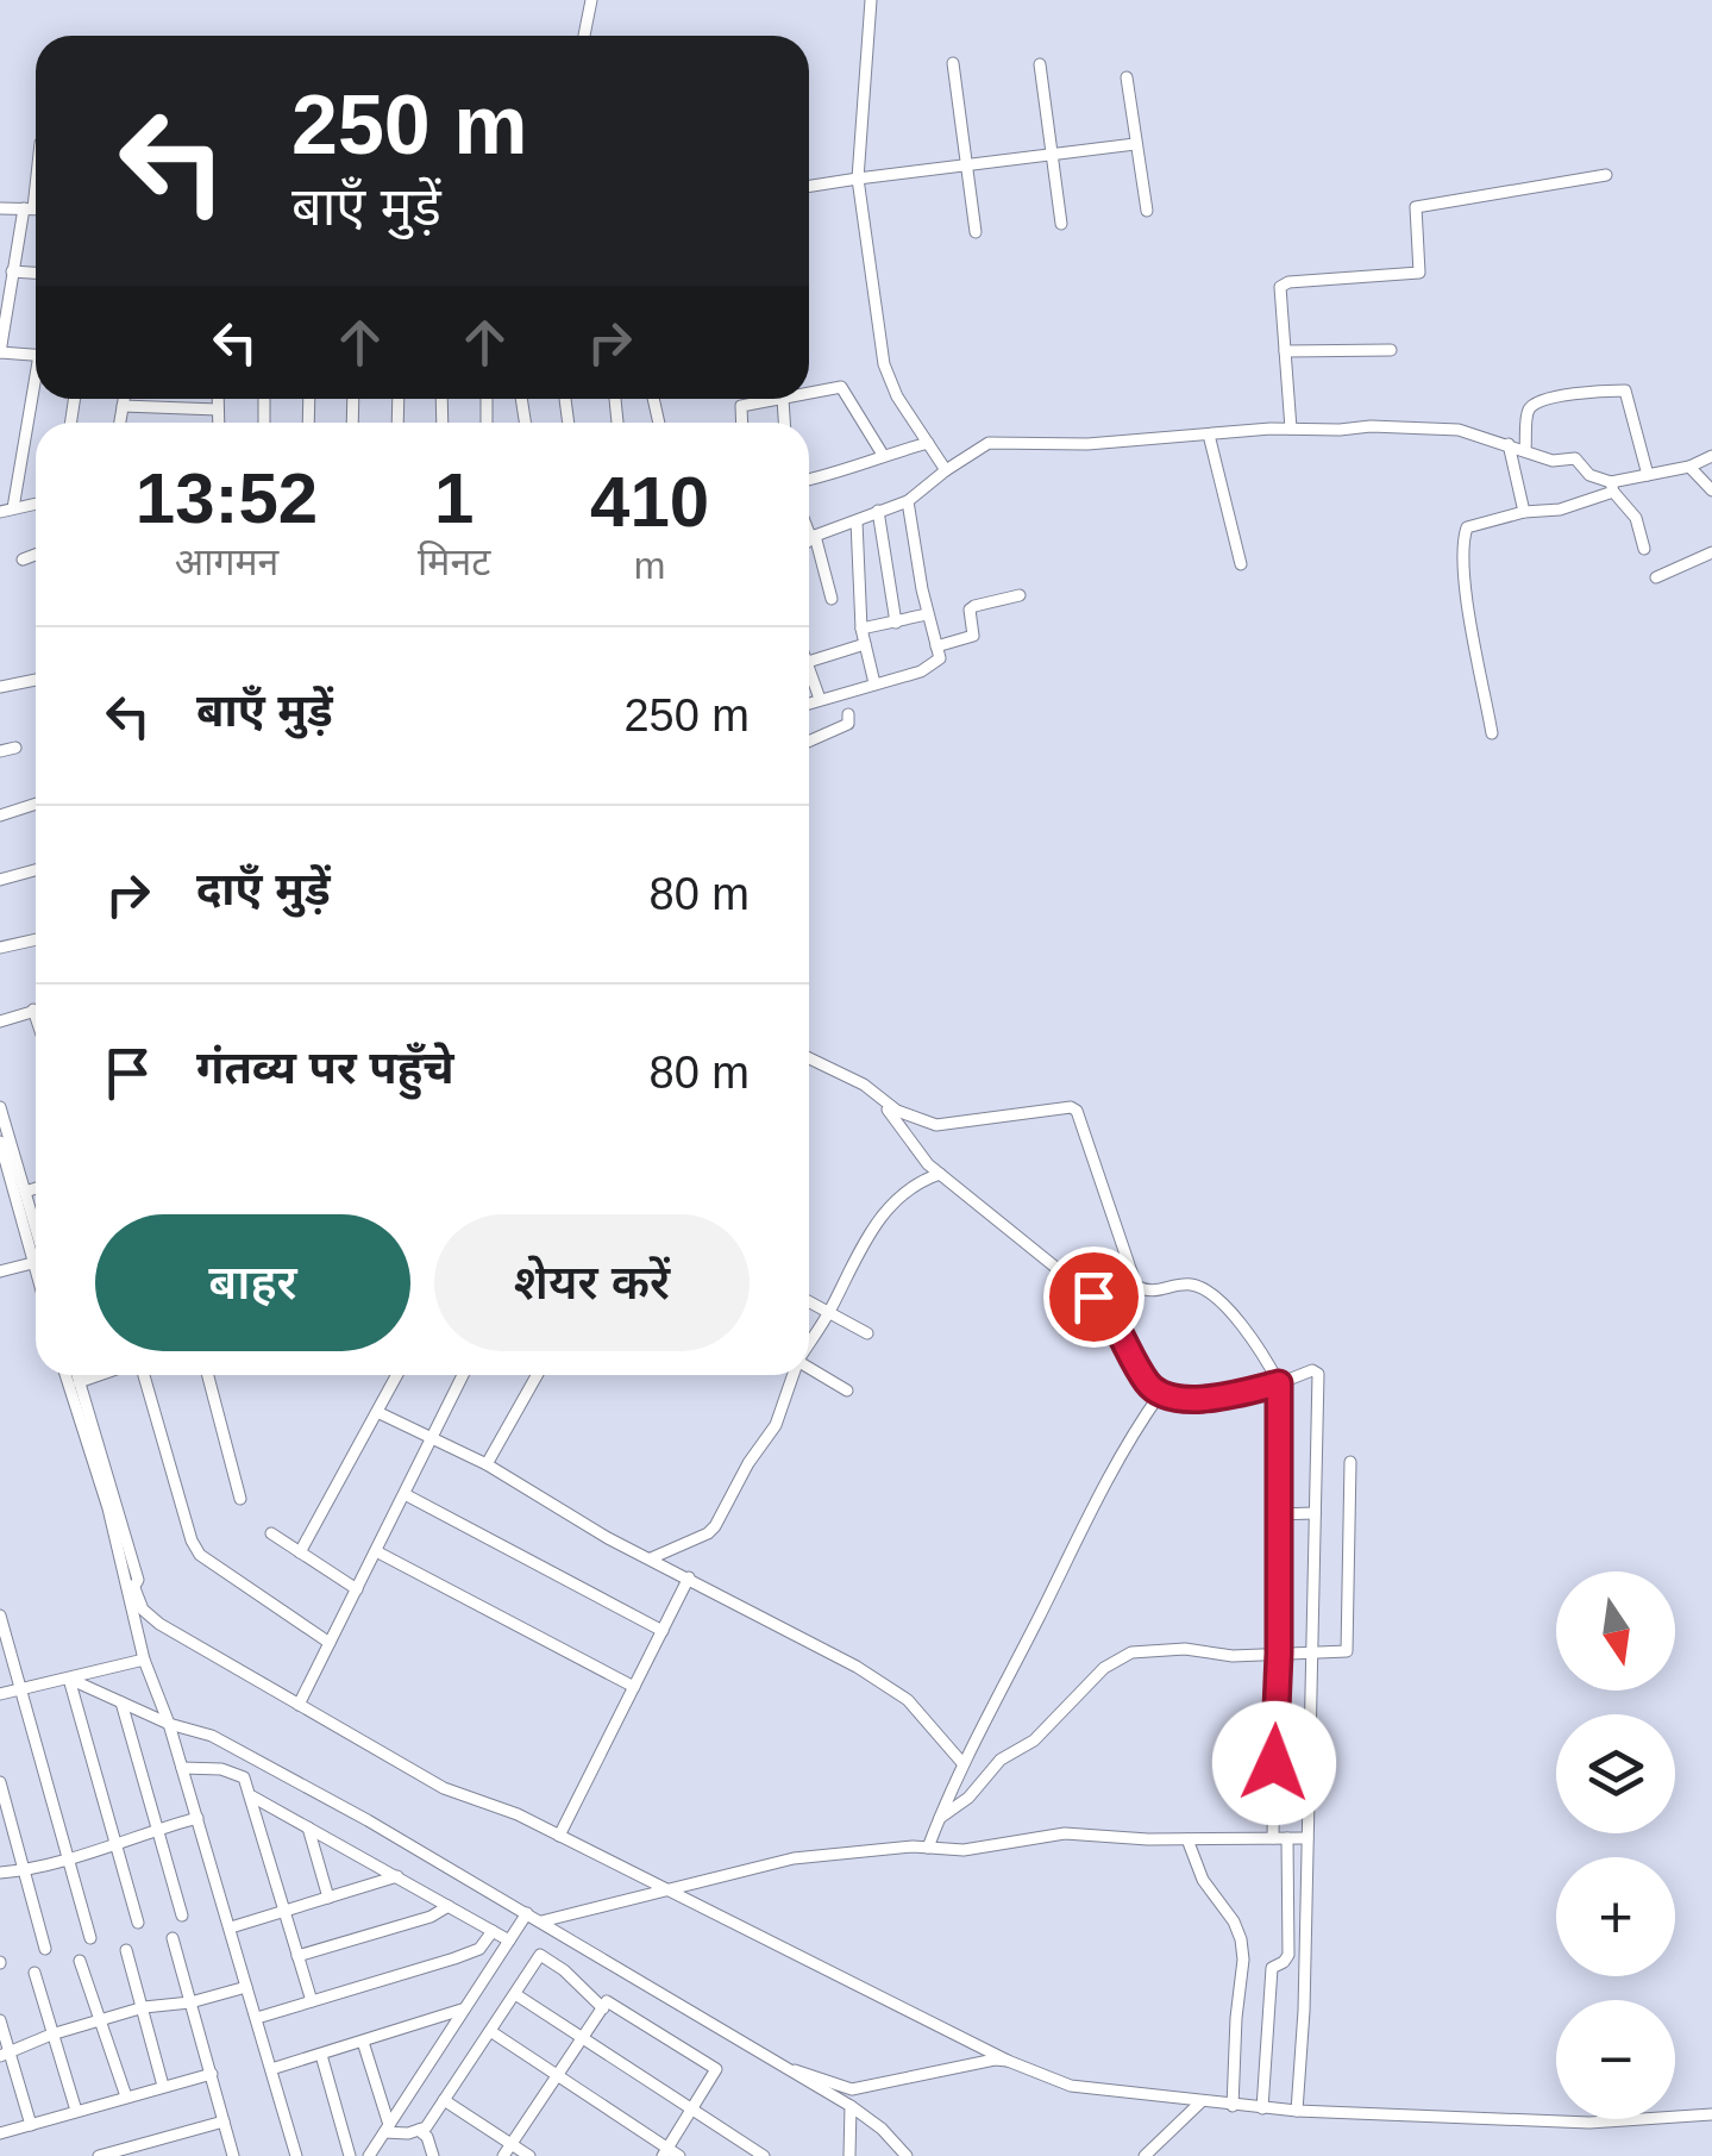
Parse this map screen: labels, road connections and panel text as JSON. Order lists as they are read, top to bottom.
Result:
{
  "north": "bottom",
  "page": {
    "turn": ["250 m", "बाएँ मुड़ें"],
    "eta": [
      "13:52",
      "आगमन",
      "1",
      "मिनट",
      "410",
      "m"
    ],
    "list": [
      {
        "name": "बाएँ मुड़ें",
        "value": "250 m"
      },
      {
        "name": "दाएँ मुड़ें",
        "value": "80 m"
      },
      {
        "name": "गंतव्य पर पहुँचे",
        "value": "80 m"
      }
    ],
    "buttons": ["बाहर", "शेयर करें"],
    "map_buttons": ["+", "−"]
  }
}
